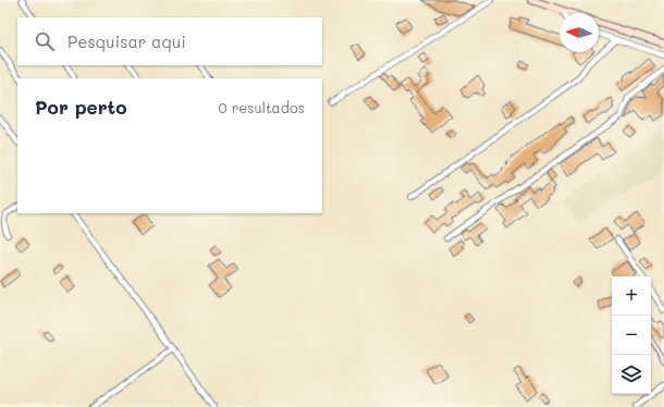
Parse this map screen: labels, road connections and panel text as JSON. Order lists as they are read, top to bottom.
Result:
{
  "north": "left",
  "page": {
    "search": "Pesquisar aqui",
    "heading": ["Por perto", "0 resultados"],
    "map_buttons": ["+", "−"]
  }
}
